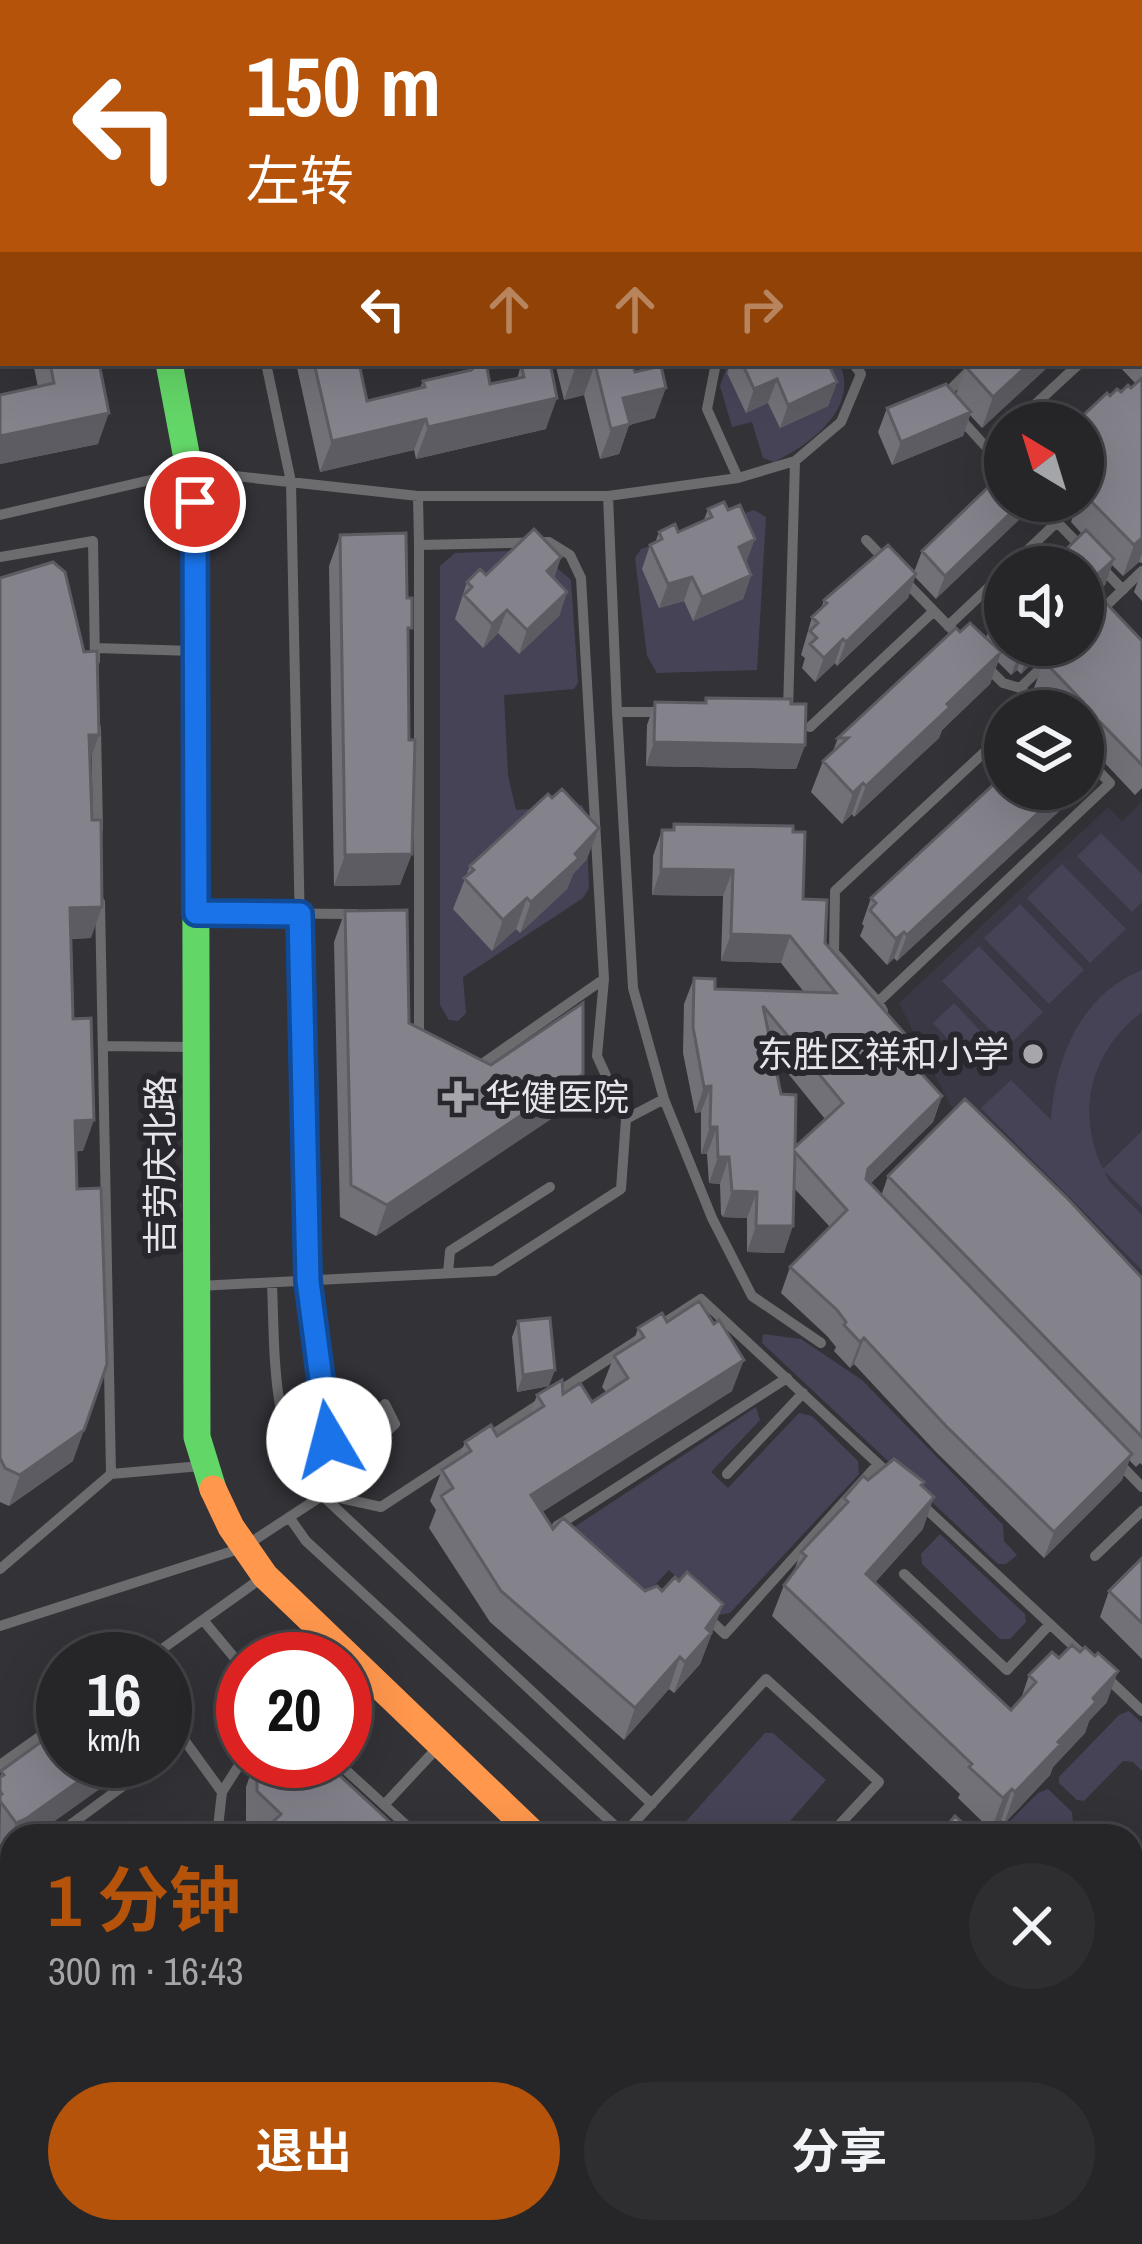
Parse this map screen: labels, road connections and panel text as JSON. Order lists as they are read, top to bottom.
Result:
{
  "streets": {
    "main road": ["吉劳庆北路"]
  },
  "places": {
    "other": ["东胜区祥和小学"],
    "health": ["华健医院"]
  },
  "north": "top left",
  "page": {
    "turn": ["150 m", "左转"],
    "speed": "16 km/h",
    "limit": "20",
    "heading": ["1 分钟", "300 m · 16:43"],
    "buttons": ["退出", "分享"]
  }
}
